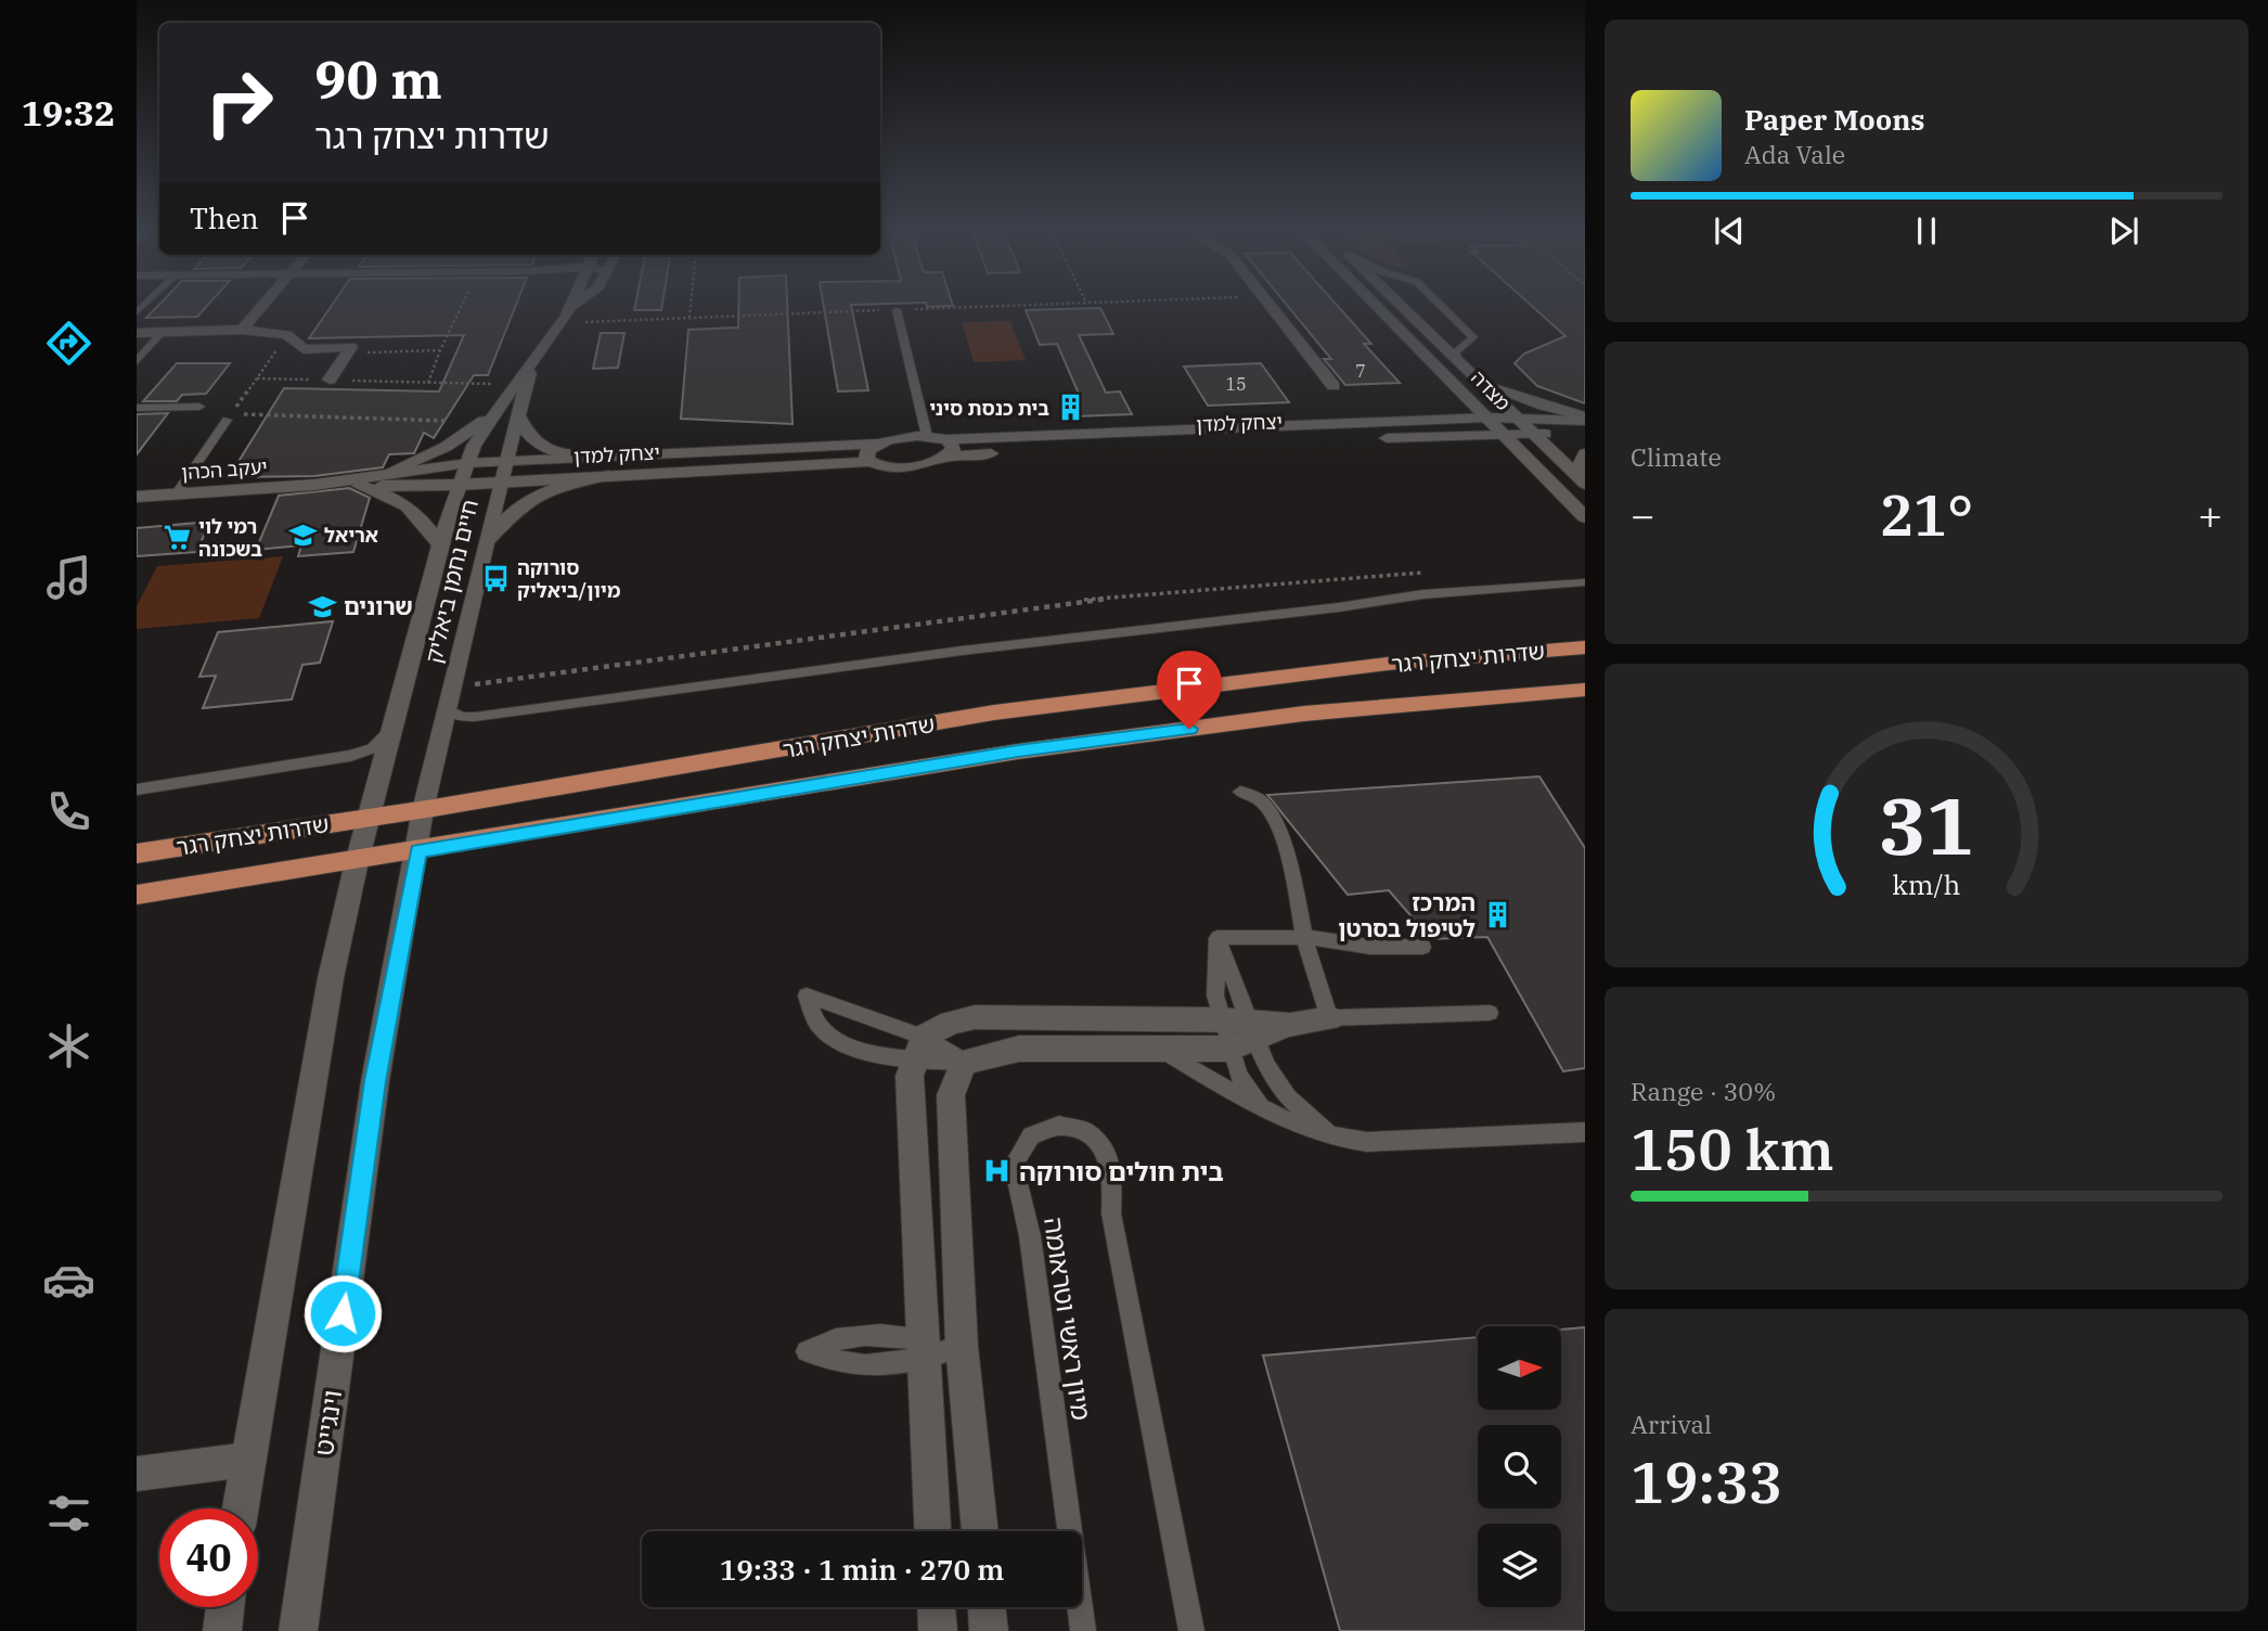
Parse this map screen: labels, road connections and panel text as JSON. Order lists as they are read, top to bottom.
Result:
{
  "streets": {
    "main road": ["שדרות יצחק רגר"],
    "street": [
      "מצדה",
      "יצחק למדן",
      "יעקב הכהן",
      "חיים נחמן ביאליק",
      "וינגייט"
    ],
    "lane": ["מיון ראשי וטראומה"]
  },
  "crossings": [
    ["מצדה", "יצחק למדן"],
    ["יצחק למדן", "יעקב הכהן"],
    ["יצחק למדן", "חיים נחמן ביאליק"],
    ["יעקב הכהן", "חיים נחמן ביאליק"],
    ["חיים נחמן ביאליק", "שדרות יצחק רגר"],
    ["חיים נחמן ביאליק", "וינגייט"],
    ["שדרות יצחק רגר", "וינגייט"]
  ],
  "places": {
    "building": ["בית כנסת סיני", "המרכז לטיפול בסרטן"],
    "school or university": ["אריאל", "שרונים"],
    "supermarket": ["רמי לוי בשכונה"],
    "bus stop": ["סורוקה מיון/ביאליק"],
    "hospital": ["בית חולים סורוקה"]
  },
  "house_numbers": ["7", "15"],
  "north": "right",
  "page": {
    "tabs": "19:32",
    "turn": ["90 m", "שדרות יצחק רגר"],
    "song": ["Paper Moons", "Ada Vale"],
    "then": "Then",
    "tile": [
      "Climate",
      ["Range · 30%", "150 km"],
      ["Arrival", "19:33"]
    ],
    "heat": ["−", "21°", "+"],
    "limit": "40",
    "trip": "19:33 · 1 min · 270 m",
    "gauge": ["31", "km/h"]
  }
}
